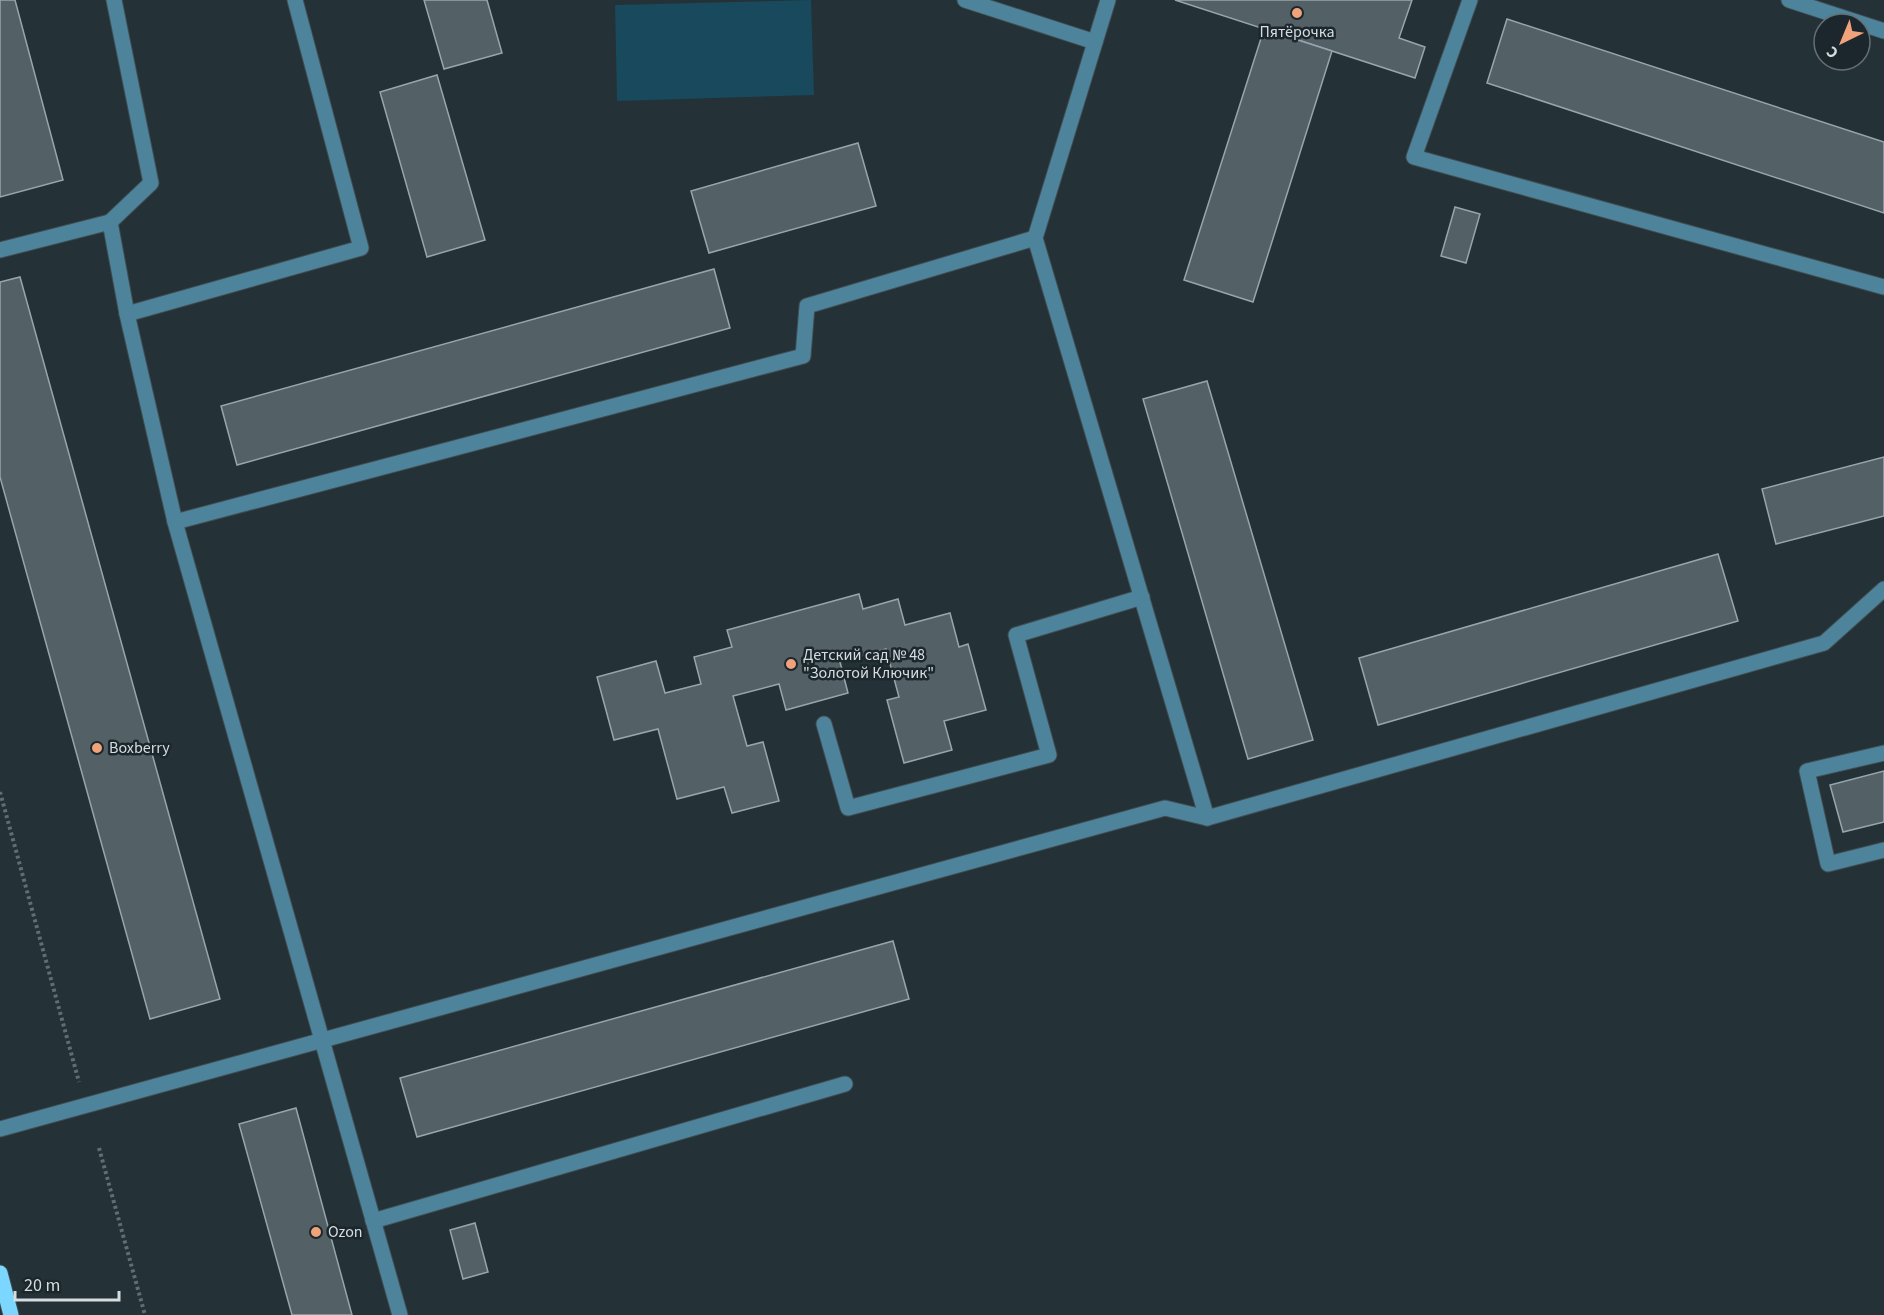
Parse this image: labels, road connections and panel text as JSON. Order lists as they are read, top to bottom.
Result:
{
  "places": [
    "Пятёрочка",
    "Детский сад № 48 \"Золотой Ключик\"",
    "Boxberry",
    "Ozon"
  ],
  "scale_bar": "20 m",
  "north": "bottom left"
}
